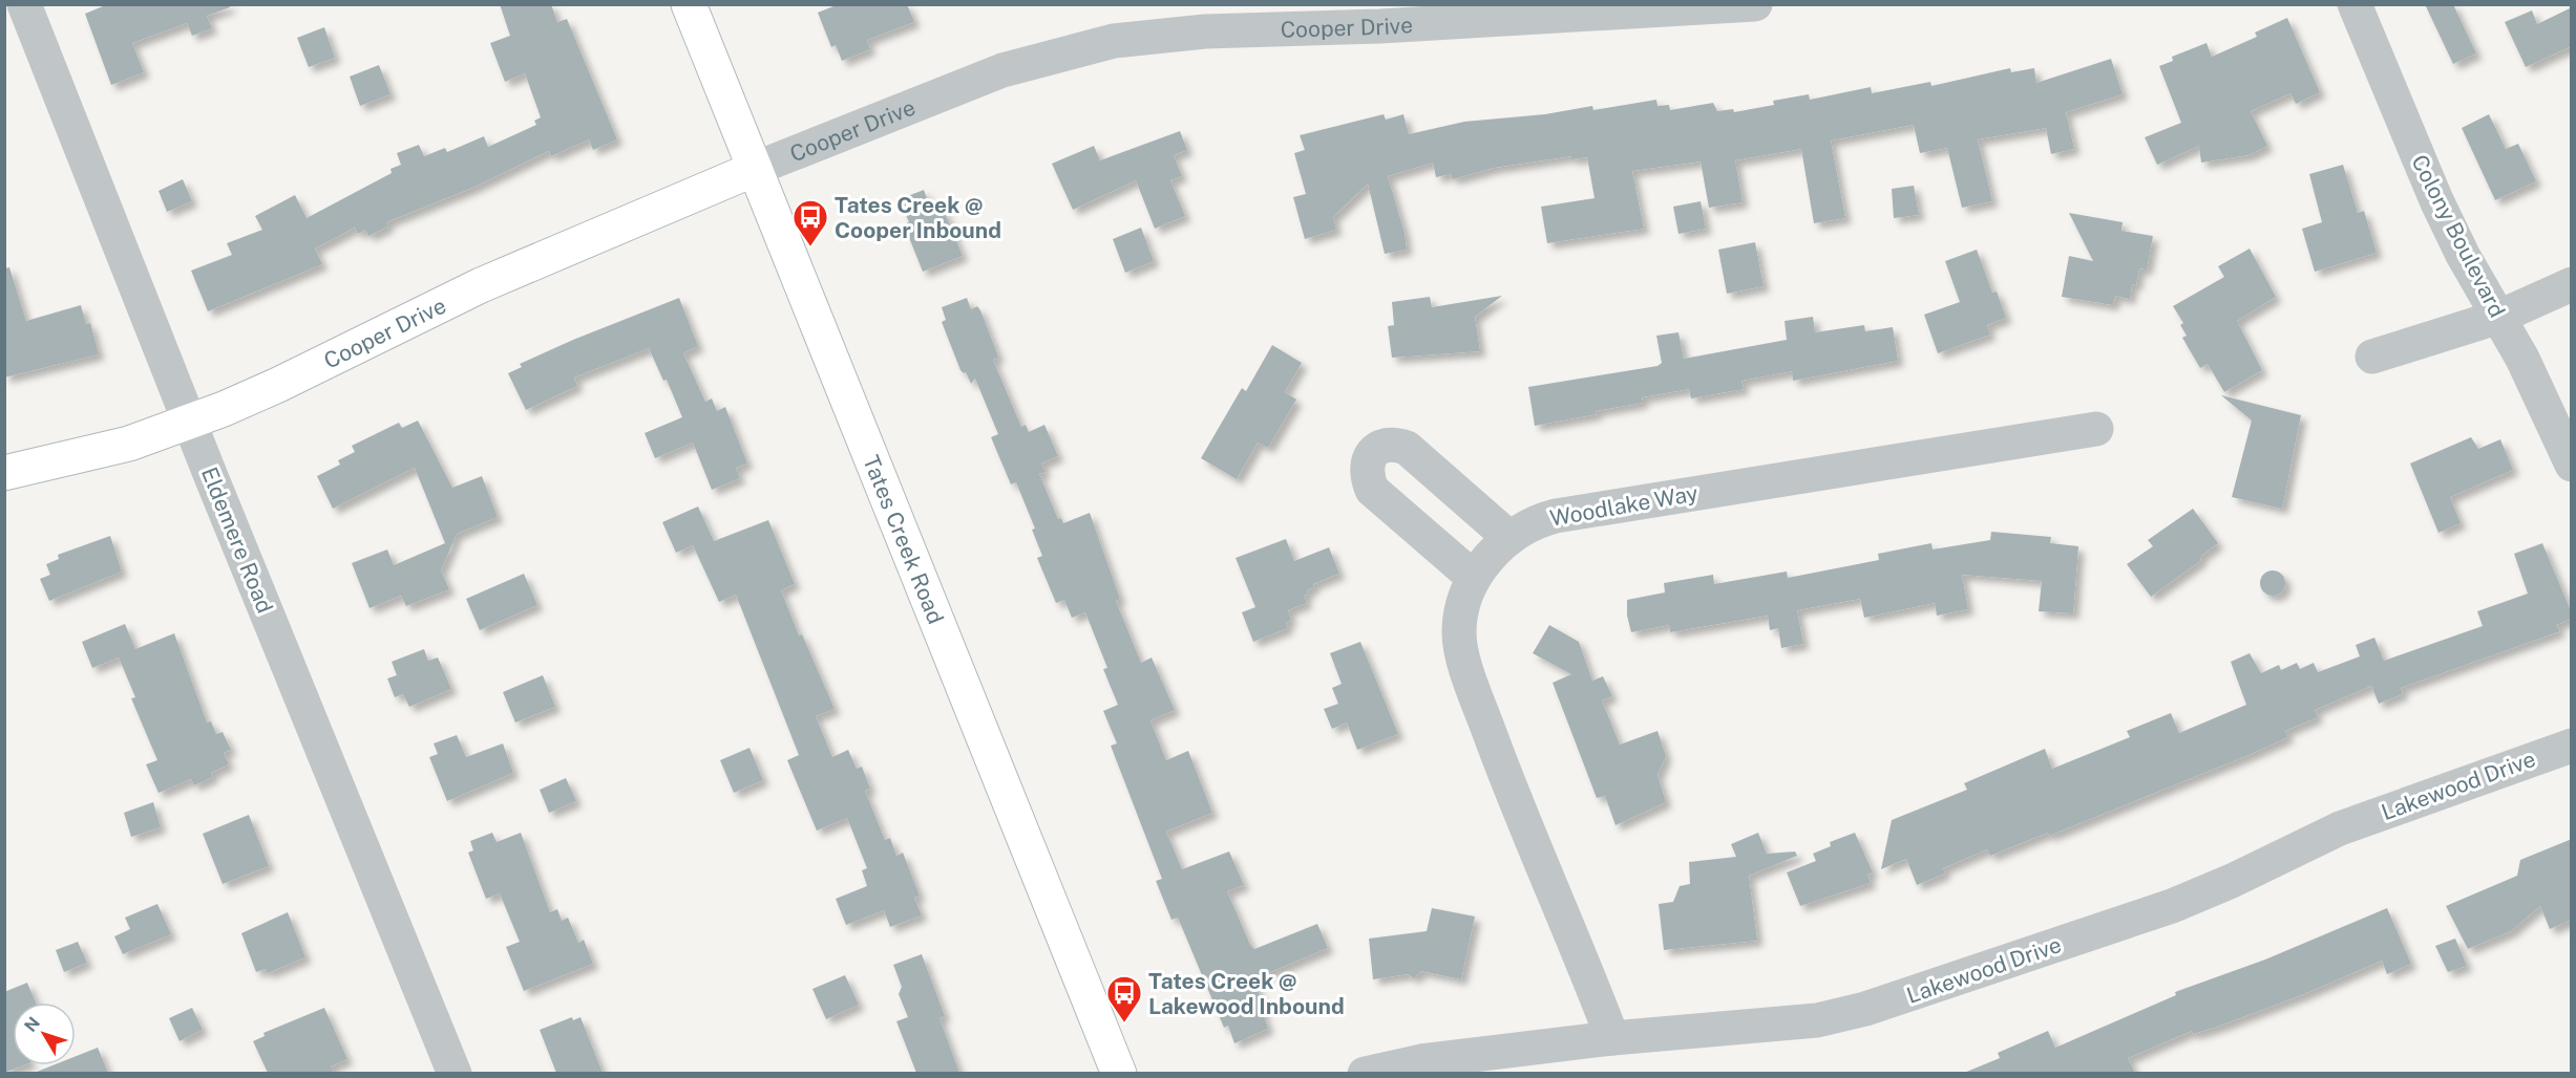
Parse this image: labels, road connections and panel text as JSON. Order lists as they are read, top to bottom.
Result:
{
  "streets": {
    "main road": ["Cooper Drive", "Tates Creek Road"],
    "street": [
      "Colony Boulevard",
      "Woodlake Way",
      "Eldemere Road",
      "Lakewood Drive"
    ]
  },
  "crossings": [
    ["Cooper Drive", "Tates Creek Road"],
    ["Cooper Drive", "Eldemere Road"],
    ["Woodlake Way", "Lakewood Drive"]
  ],
  "places": {
    "bus stop": ["Tates Creek @ Cooper Inbound", "Tates Creek @ Lakewood Inbound"]
  },
  "north": "top left"
}
